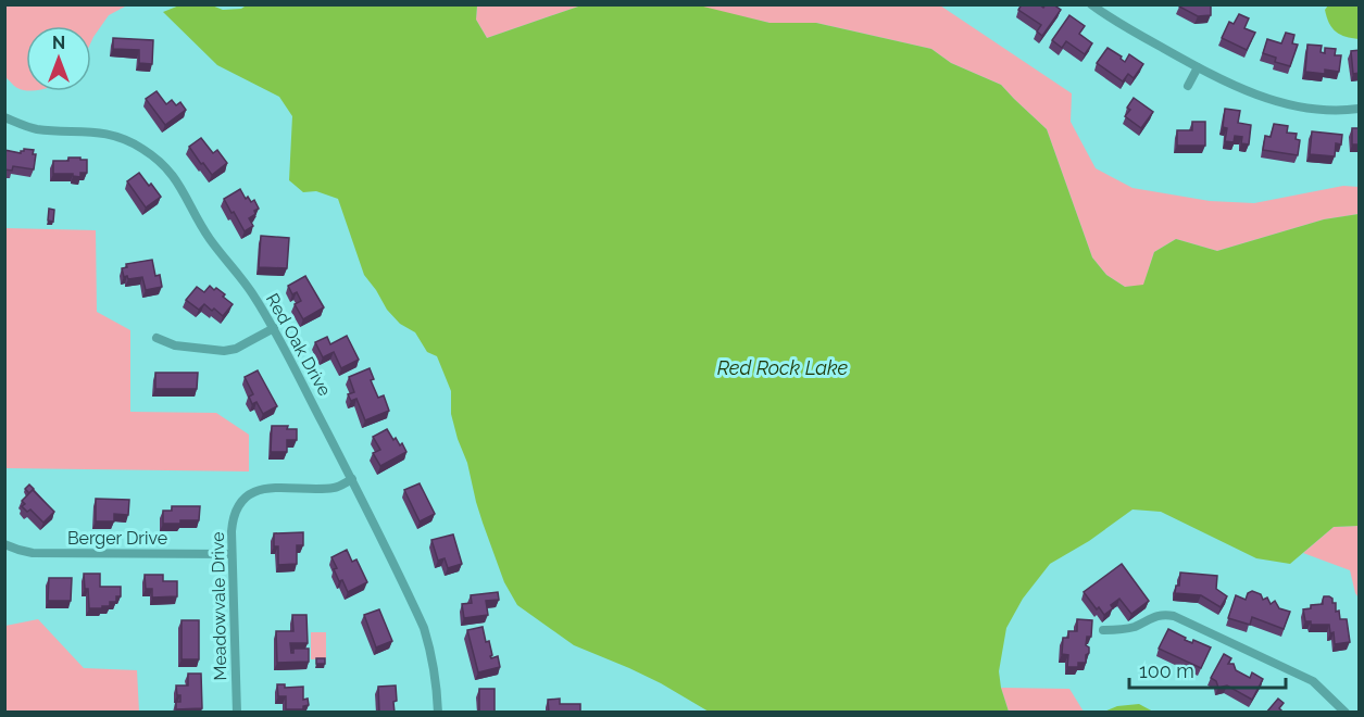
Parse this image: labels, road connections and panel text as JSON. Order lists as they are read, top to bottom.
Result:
{
  "streets": {
    "street": ["Red Oak Drive", "Berger Drive", "Meadowvale Drive"]
  },
  "crossings": [
    ["Red Oak Drive", "Meadowvale Drive"],
    ["Berger Drive", "Meadowvale Drive"]
  ],
  "water": ["Red Rock Lake"],
  "scale_bar": "100 m",
  "north": "top"
}
